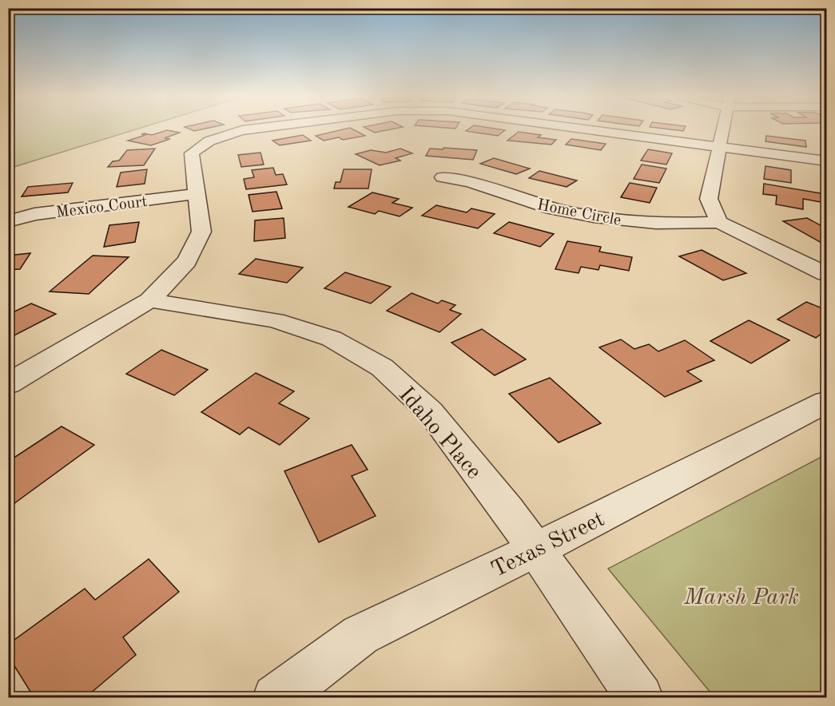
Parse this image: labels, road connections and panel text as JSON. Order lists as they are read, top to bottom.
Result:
{
  "streets": {
    "street": [
      "Mexico Court",
      "Home Circle",
      "Idaho Place",
      "Texas Street"
    ]
  },
  "crossings": [
    ["Idaho Place", "Texas Street"]
  ],
  "parks": ["Marsh Park"]
}
